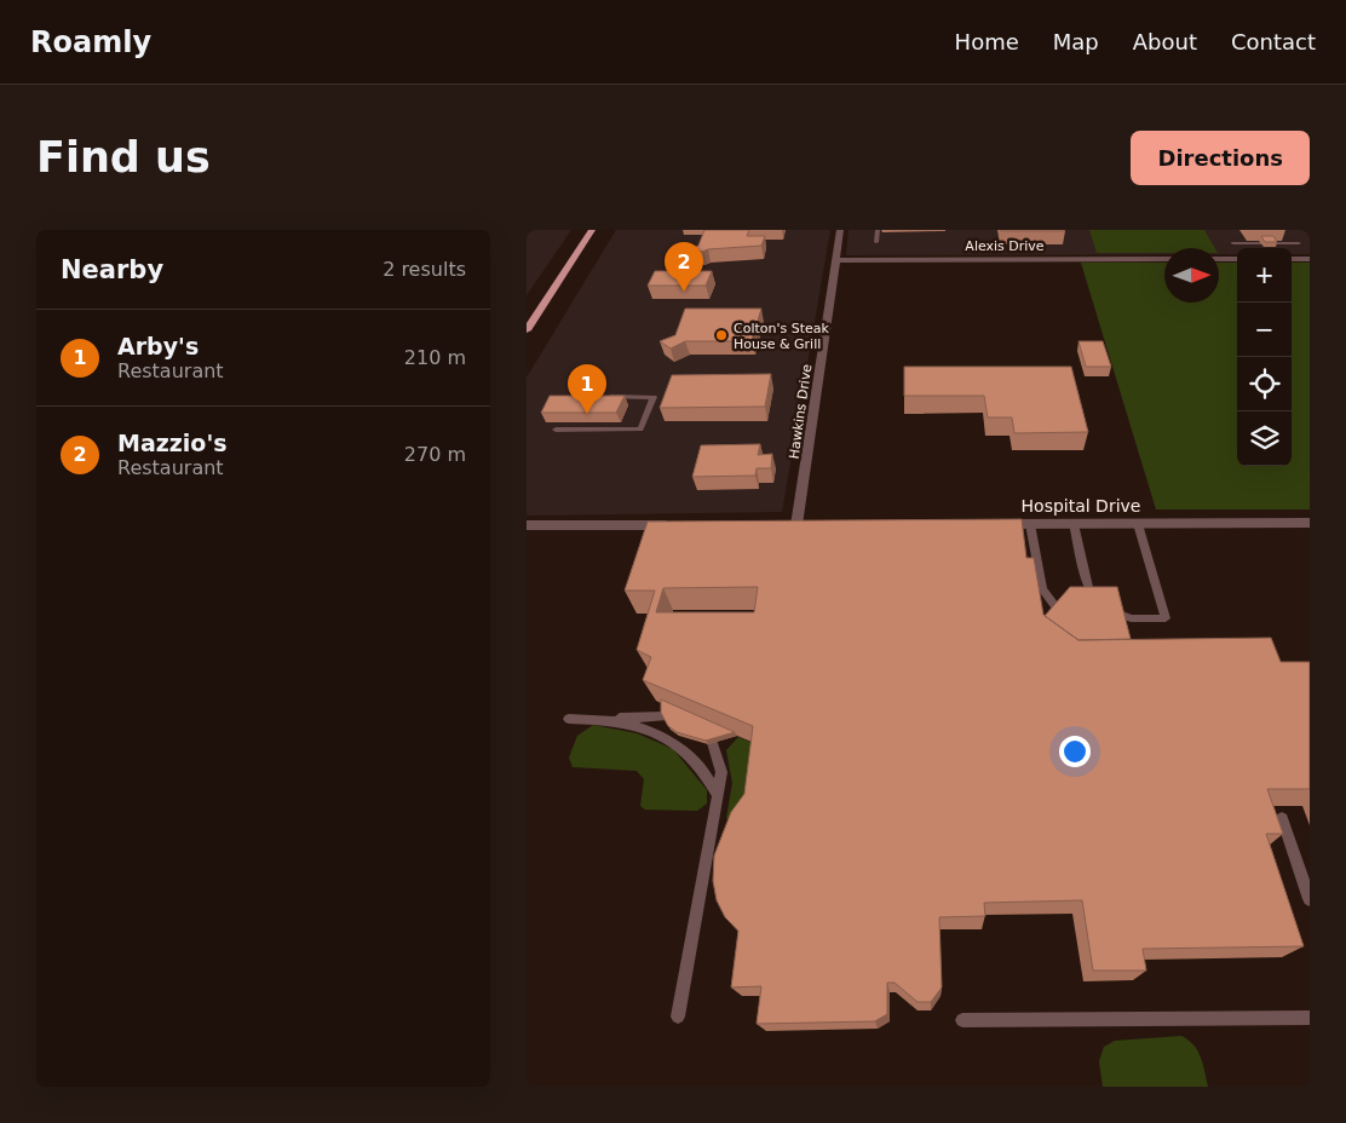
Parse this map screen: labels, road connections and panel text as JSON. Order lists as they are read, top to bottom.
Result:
{
  "streets": {
    "street": ["Alexis Drive", "Hawkins Drive", "Hospital Drive"]
  },
  "crossings": [
    ["Alexis Drive", "Hawkins Drive"]
  ],
  "places": ["Colton's Steak House & Grill"],
  "north": "right",
  "page": {
    "header": "Roamly",
    "nav": [
      "Home",
      "Map",
      "About",
      "Contact"
    ],
    "buttons": "Directions",
    "title": "Find us",
    "heading": ["Nearby", "2 results"],
    "pins": ["2", "1"],
    "map_buttons": ["+", "−"],
    "list": [
      {
        "mark": "1",
        "name": "Arby's",
        "note": "Restaurant",
        "value": "210 m"
      },
      {
        "mark": "2",
        "name": "Mazzio's",
        "note": "Restaurant",
        "value": "270 m"
      }
    ]
  }
}
